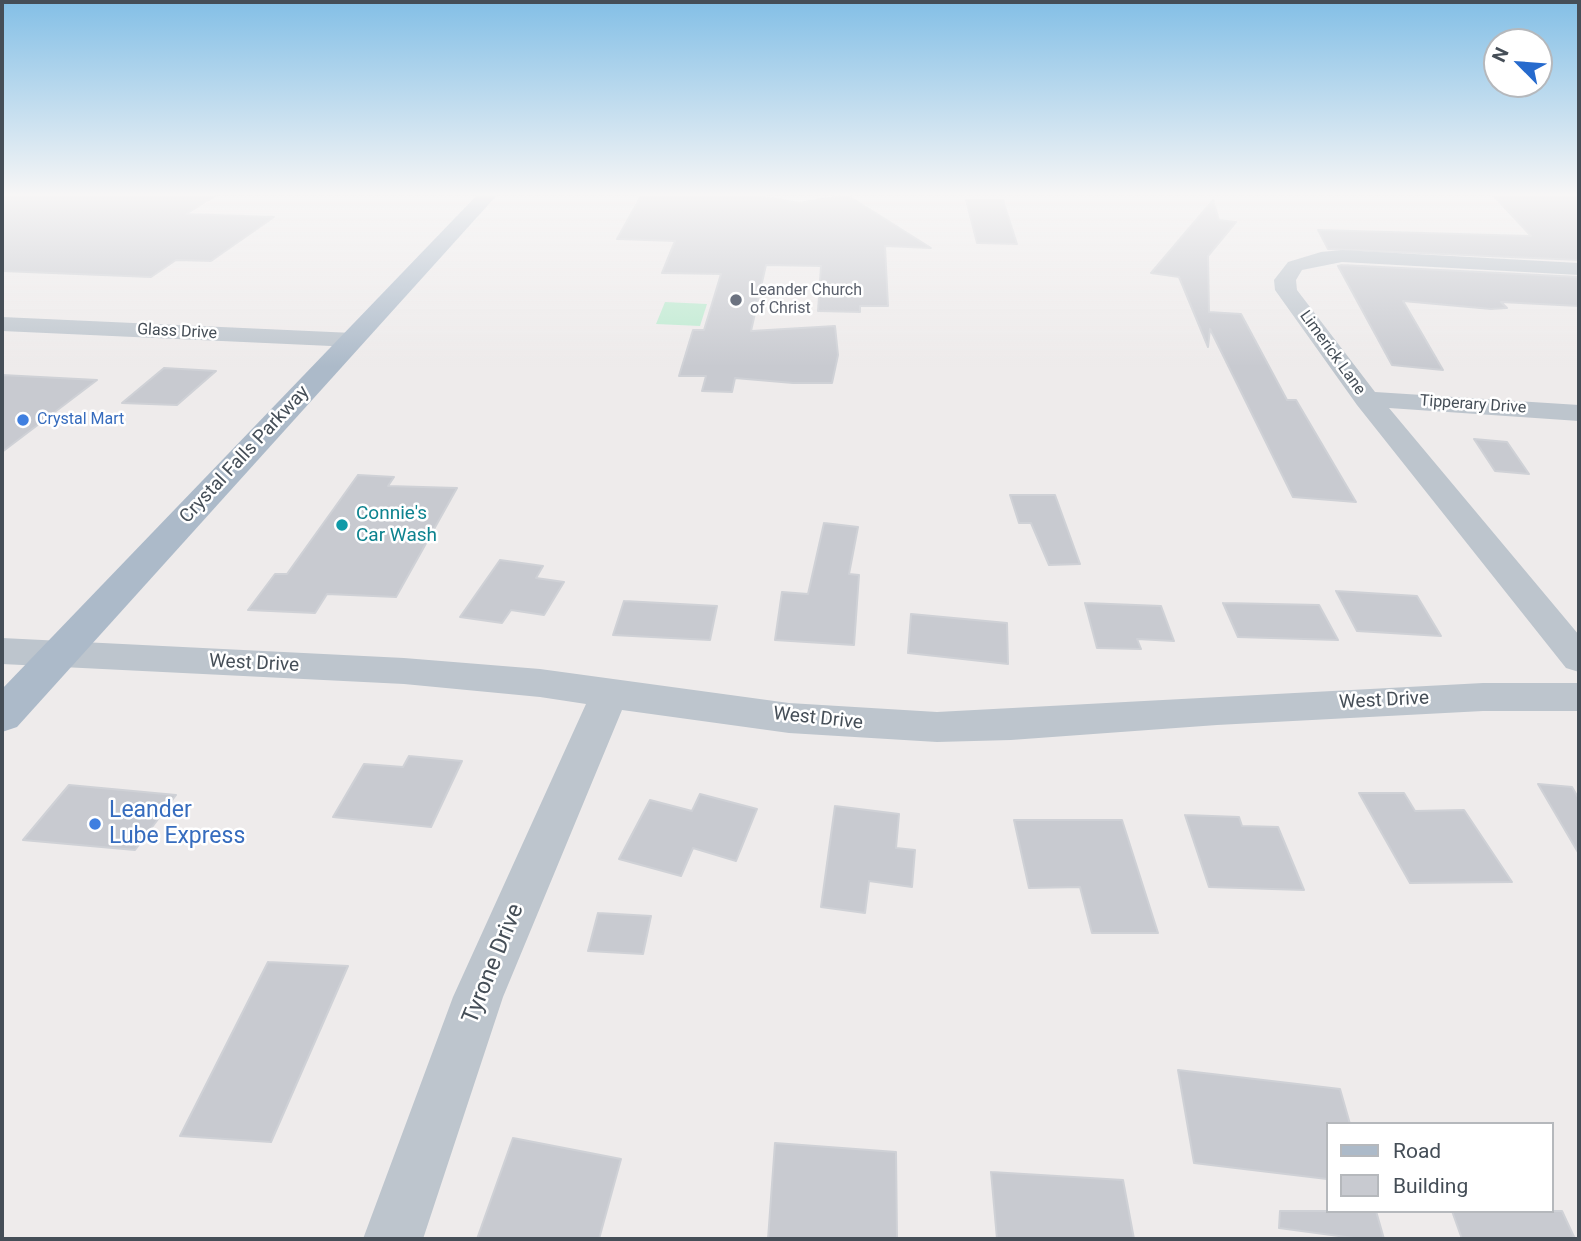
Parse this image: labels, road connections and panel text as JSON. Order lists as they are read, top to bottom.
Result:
{
  "streets": {
    "main road": ["Crystal Falls Parkway"],
    "street": [
      "Glass Drive",
      "Limerick Lane",
      "Tipperary Drive",
      "West Drive",
      "Tyrone Drive"
    ]
  },
  "crossings": [
    ["Glass Drive", "Crystal Falls Parkway"],
    ["Limerick Lane", "Tipperary Drive"],
    ["Crystal Falls Parkway", "West Drive"],
    ["West Drive", "Tyrone Drive"]
  ],
  "places": [
    "Leander Church of Christ",
    "Crystal Mart",
    "Connie's Car Wash",
    "Leander Lube Express"
  ],
  "legend": ["Road", "Building"],
  "north": "top left"
}
